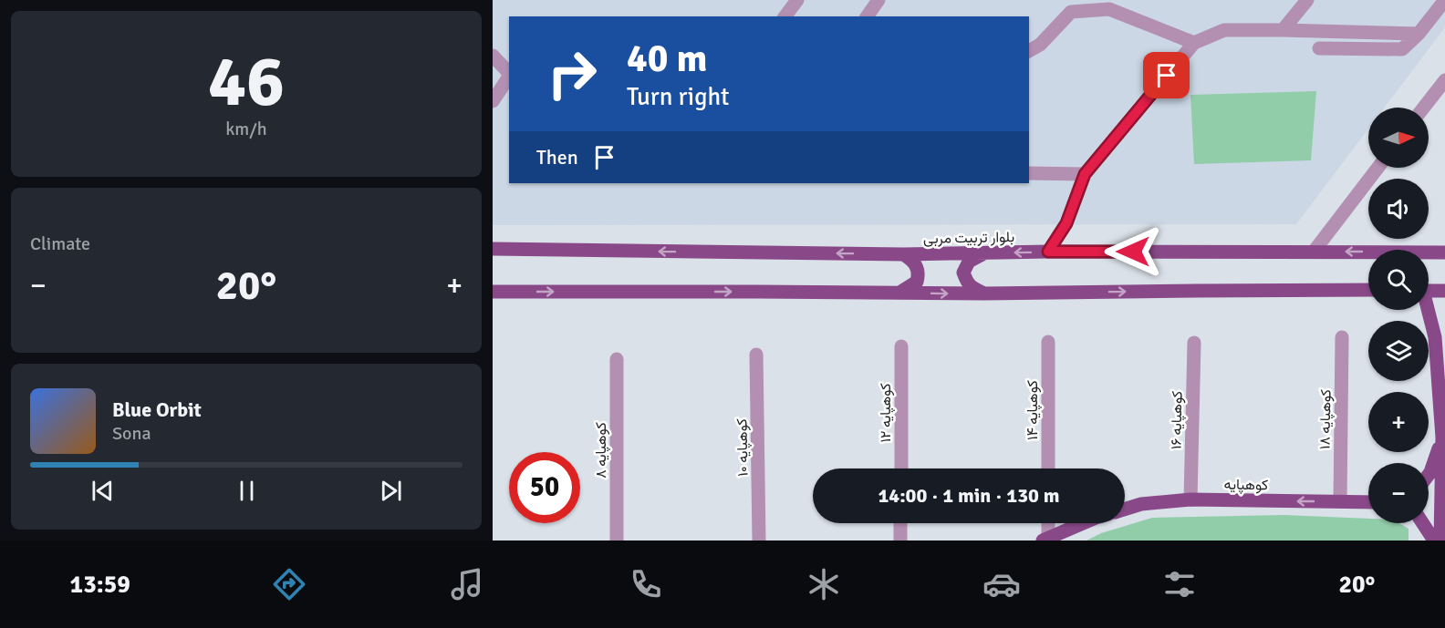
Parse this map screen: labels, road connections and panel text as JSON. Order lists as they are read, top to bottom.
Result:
{
  "streets": {
    "main road": ["بلوار تربیت مربی", "کوهپایه"],
    "street": [
      "کوهپایه ۱۴",
      "کوهپایه ۱۲",
      "کوهپایه ۱۸",
      "کوهپایه ۱۶",
      "کوهپایه ۱۰",
      "کوهپایه ۸"
    ]
  },
  "crossings": [
    ["کوهپایه ۱۸", "کوهپایه"],
    ["کوهپایه ۱۶", "کوهپایه"]
  ],
  "one_way": ["کوهپایه"],
  "north": "right",
  "page": {
    "tile": [
      ["46", "km/h"],
      "Climate"
    ],
    "turn": ["40 m", "Turn right"],
    "map_buttons": ["+", "−"],
    "then": "Then",
    "heat": ["−", "20°", "+"],
    "song": ["Blue Orbit", "Sona"],
    "limit": "50",
    "trip": "14:00 · 1 min · 130 m",
    "tabs": ["13:59", "20°"]
  }
}
